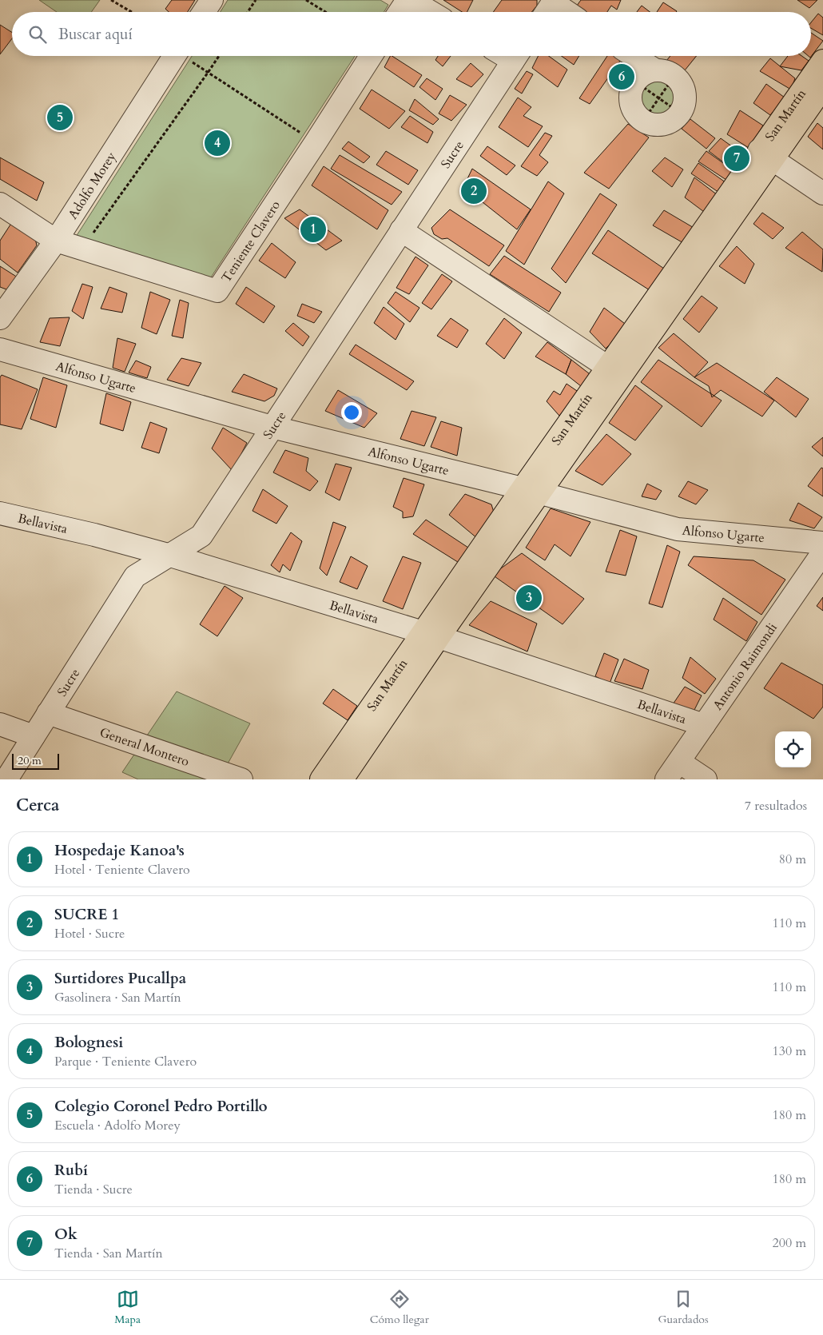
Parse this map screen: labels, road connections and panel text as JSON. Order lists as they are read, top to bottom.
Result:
{
  "streets": {
    "main road": ["San Martín"],
    "street": [
      "Sucre",
      "Adolfo Morey",
      "Teniente Clavero",
      "Alfonso Ugarte",
      "Bellavista",
      "Antonio Raimondi",
      "General Montero"
    ]
  },
  "crossings": [
    ["San Martín", "Alfonso Ugarte"],
    ["San Martín", "Bellavista"],
    ["Sucre", "Alfonso Ugarte"],
    ["Sucre", "Bellavista"],
    ["Sucre", "General Montero"],
    ["Adolfo Morey", "Teniente Clavero"],
    ["Bellavista", "Antonio Raimondi"]
  ],
  "scale_bar": "20 m",
  "page": {
    "search": "Buscar aquí",
    "pins": [
      "6",
      "5",
      "4",
      "7",
      "2",
      "1",
      "3"
    ],
    "scale": "20 m",
    "heading": ["Cerca", "7 resultados"],
    "list": [
      {
        "mark": "1",
        "name": "Hospedaje Kanoa's",
        "note": "Hotel · Teniente Clavero",
        "value": "80 m"
      },
      {
        "mark": "2",
        "name": "SUCRE 1",
        "note": "Hotel · Sucre",
        "value": "110 m"
      },
      {
        "mark": "3",
        "name": "Surtidores Pucallpa",
        "note": "Gasolinera · San Martín",
        "value": "110 m"
      },
      {
        "mark": "4",
        "name": "Bolognesi",
        "note": "Parque · Teniente Clavero",
        "value": "130 m"
      },
      {
        "mark": "5",
        "name": "Colegio Coronel Pedro Portillo",
        "note": "Escuela · Adolfo Morey",
        "value": "180 m"
      },
      {
        "mark": "6",
        "name": "Rubí",
        "note": "Tienda · Sucre",
        "value": "180 m"
      },
      {
        "mark": "7",
        "name": "Ok",
        "note": "Tienda · San Martín",
        "value": "200 m"
      }
    ],
    "nav": ["Mapa", "Cómo llegar", "Guardados"]
  }
}
